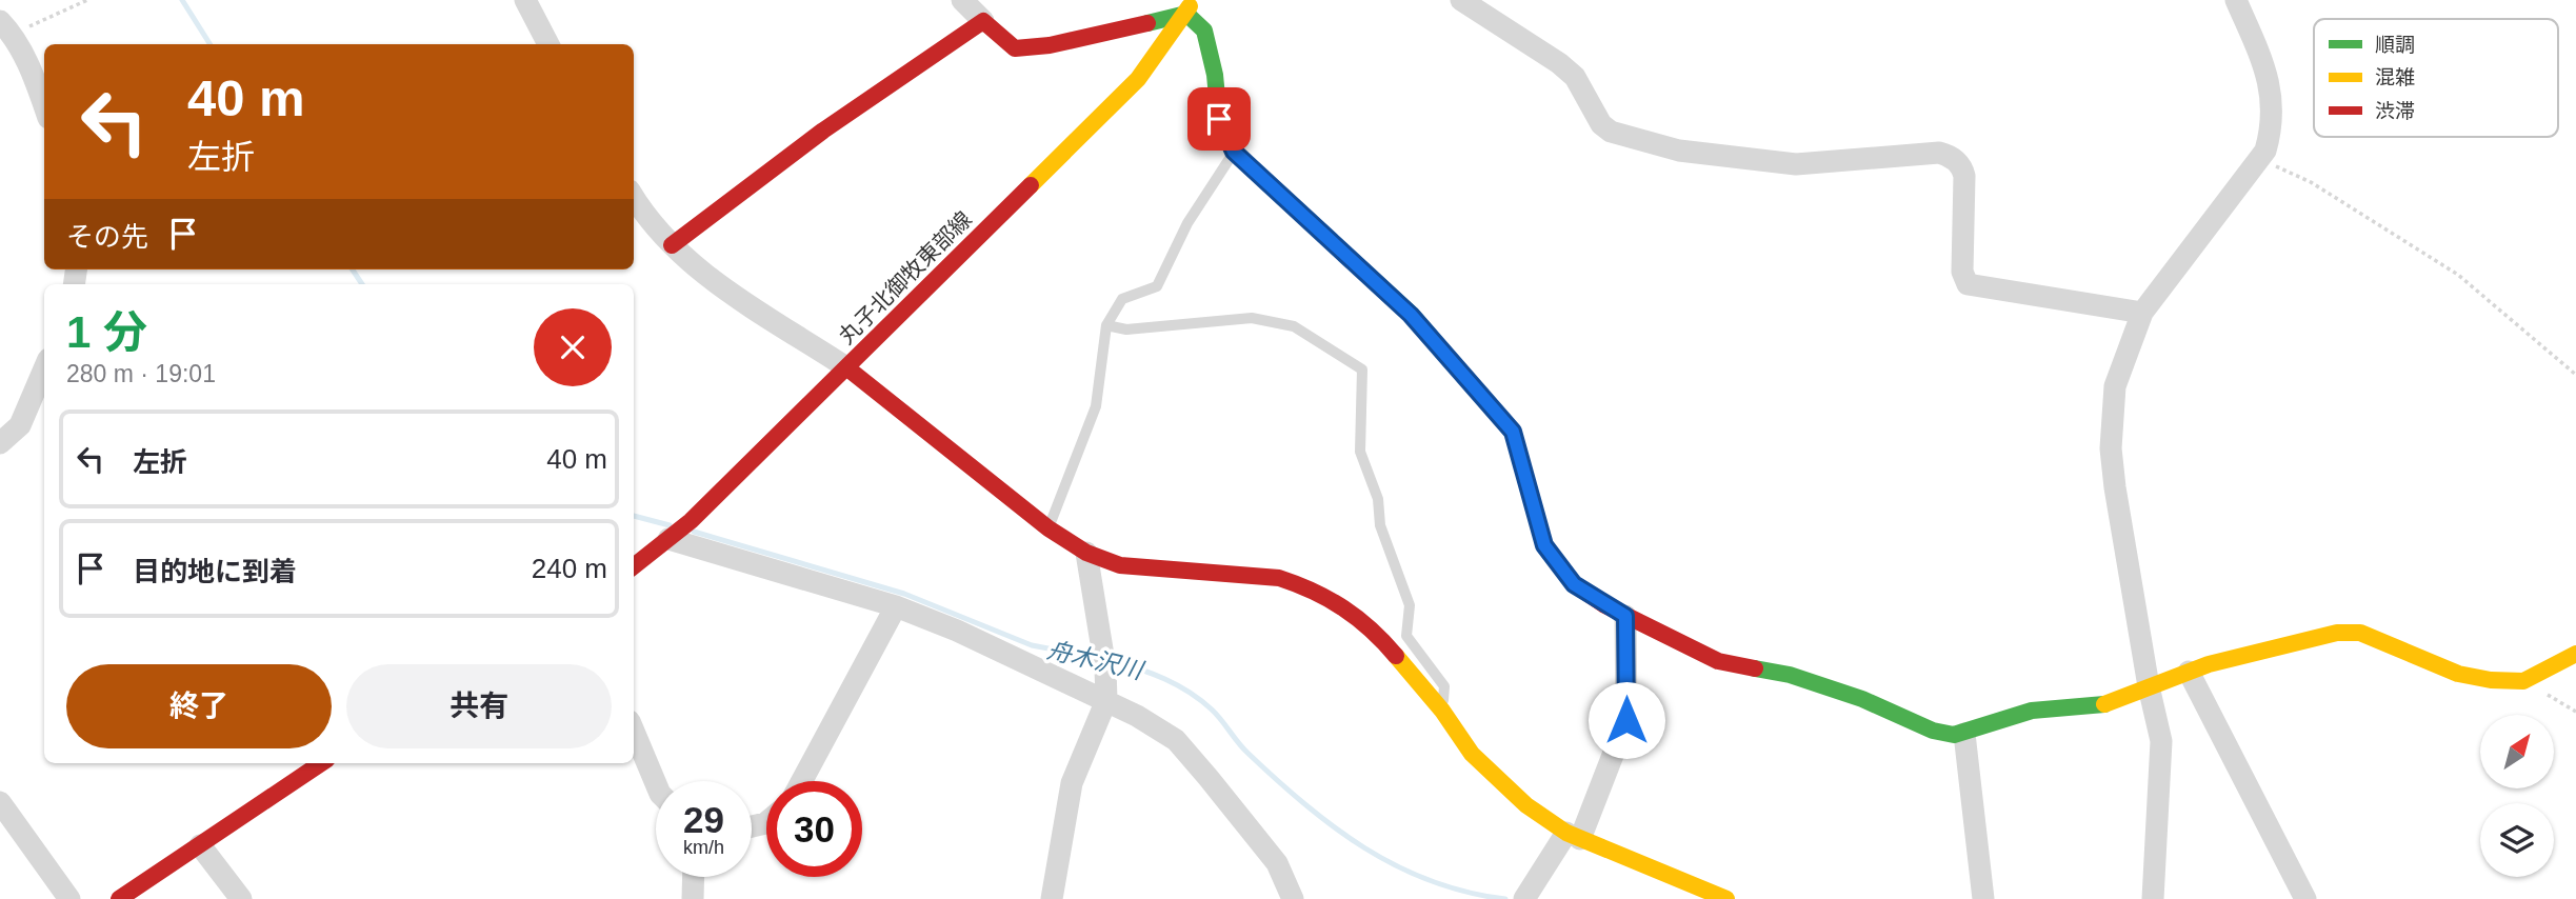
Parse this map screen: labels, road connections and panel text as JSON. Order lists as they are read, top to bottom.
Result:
{
  "streets": {
    "street": ["丸子北御牧東部線"]
  },
  "water": ["舟木沢川"],
  "legend": ["順調", "混雑", "渋滞"],
  "north": "top right",
  "page": {
    "turn": ["40 m", "左折"],
    "then": "その先",
    "heading": ["1 分", "280 m · 19:01"],
    "list": [
      {
        "name": "左折",
        "value": "40 m"
      },
      {
        "name": "目的地に到着",
        "value": "240 m"
      }
    ],
    "buttons": ["終了", "共有"],
    "speed": "29 km/h",
    "limit": "30"
  }
}
